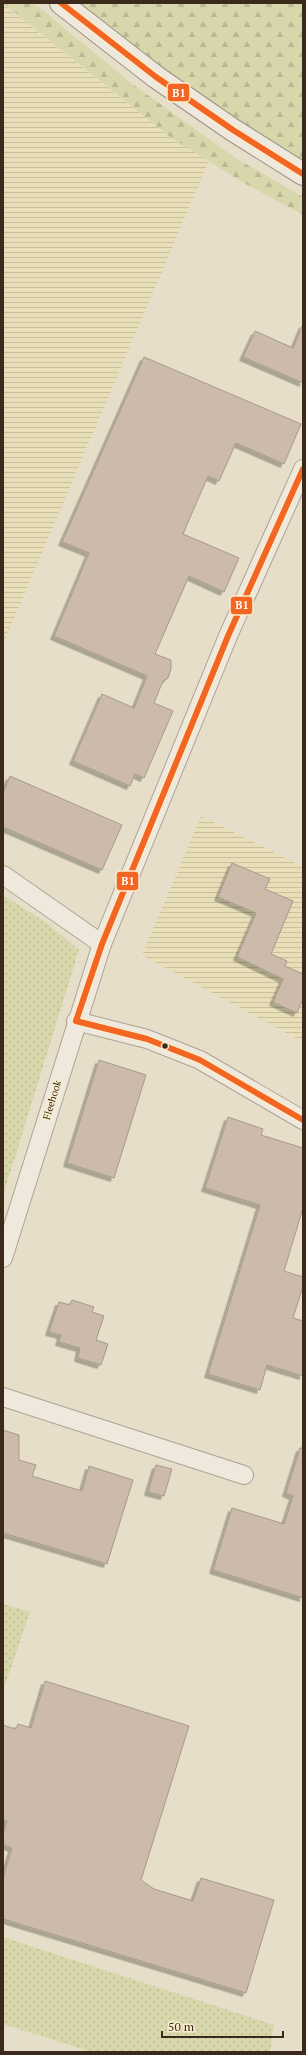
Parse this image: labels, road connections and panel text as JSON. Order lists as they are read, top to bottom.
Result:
{
  "streets": {
    "street": ["Fleehook"]
  },
  "lines": ["transit line B1"],
  "scale_bar": "50 m"
}
